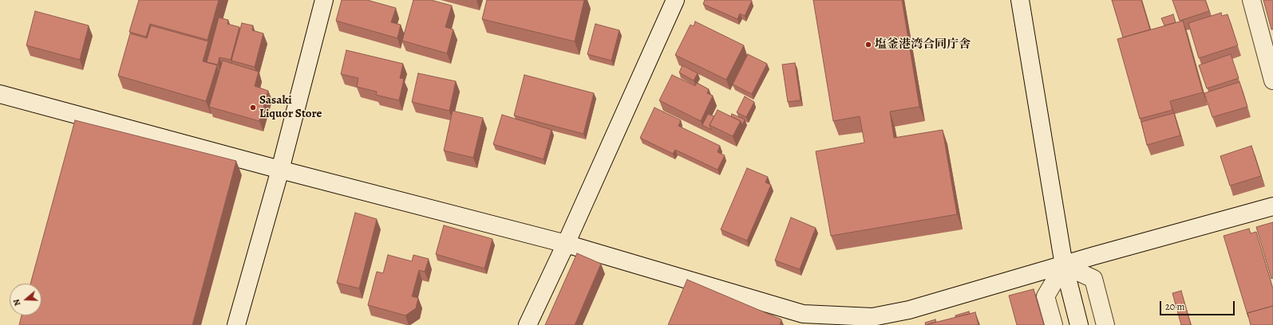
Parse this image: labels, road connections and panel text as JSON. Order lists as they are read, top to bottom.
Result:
{
  "places": ["塩釜港湾合同庁舎", "Sasaki Liquor Store"],
  "scale_bar": "20 m",
  "north": "left"
}
